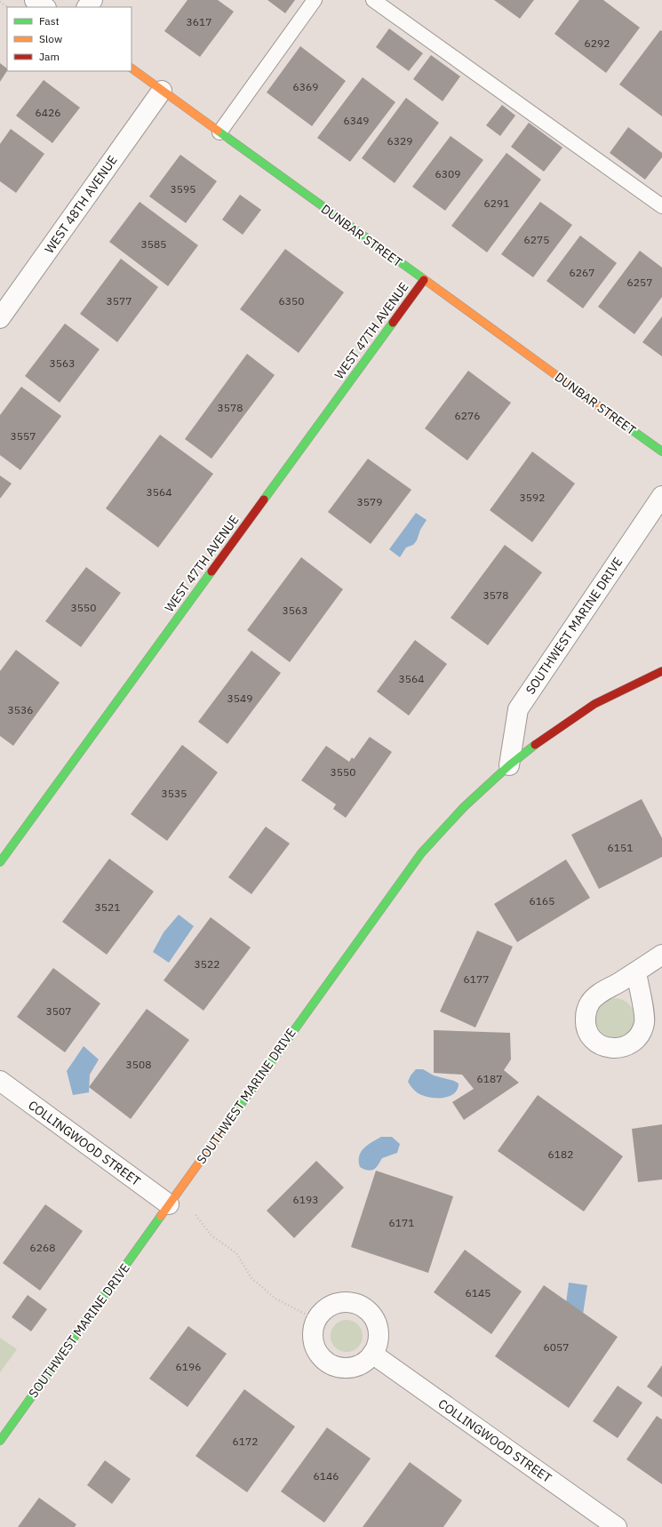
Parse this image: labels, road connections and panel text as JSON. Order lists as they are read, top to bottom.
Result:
{
  "streets": {
    "street": [
      "WEST 48TH AVENUE",
      "DUNBAR STREET",
      "WEST 47TH AVENUE",
      "SOUTHWEST MARINE DRIVE",
      "COLLINGWOOD STREET"
    ]
  },
  "crossings": [
    ["WEST 48TH AVENUE", "DUNBAR STREET"],
    ["DUNBAR STREET", "WEST 47TH AVENUE"],
    ["SOUTHWEST MARINE DRIVE", "COLLINGWOOD STREET"]
  ],
  "house_numbers": [
    "3617",
    "6292",
    "6369",
    "6426",
    "6349",
    "6329",
    "6309",
    "3595",
    "6291",
    "6275",
    "3585",
    "6267",
    "6257",
    "3577",
    "6350",
    "3563",
    "3578",
    "6276",
    "3557",
    "3564",
    "3592",
    "3579",
    "3578",
    "3550",
    "3563",
    "3564",
    "3549",
    "3536",
    "3550",
    "3535",
    "6151",
    "6165",
    "3521",
    "3522",
    "6177",
    "3507",
    "3508",
    "6187",
    "6182",
    "6193",
    "6171",
    "6268",
    "6145",
    "6057",
    "6196",
    "6172",
    "6146"
  ],
  "legend": ["Fast", "Slow", "Jam"]
}
